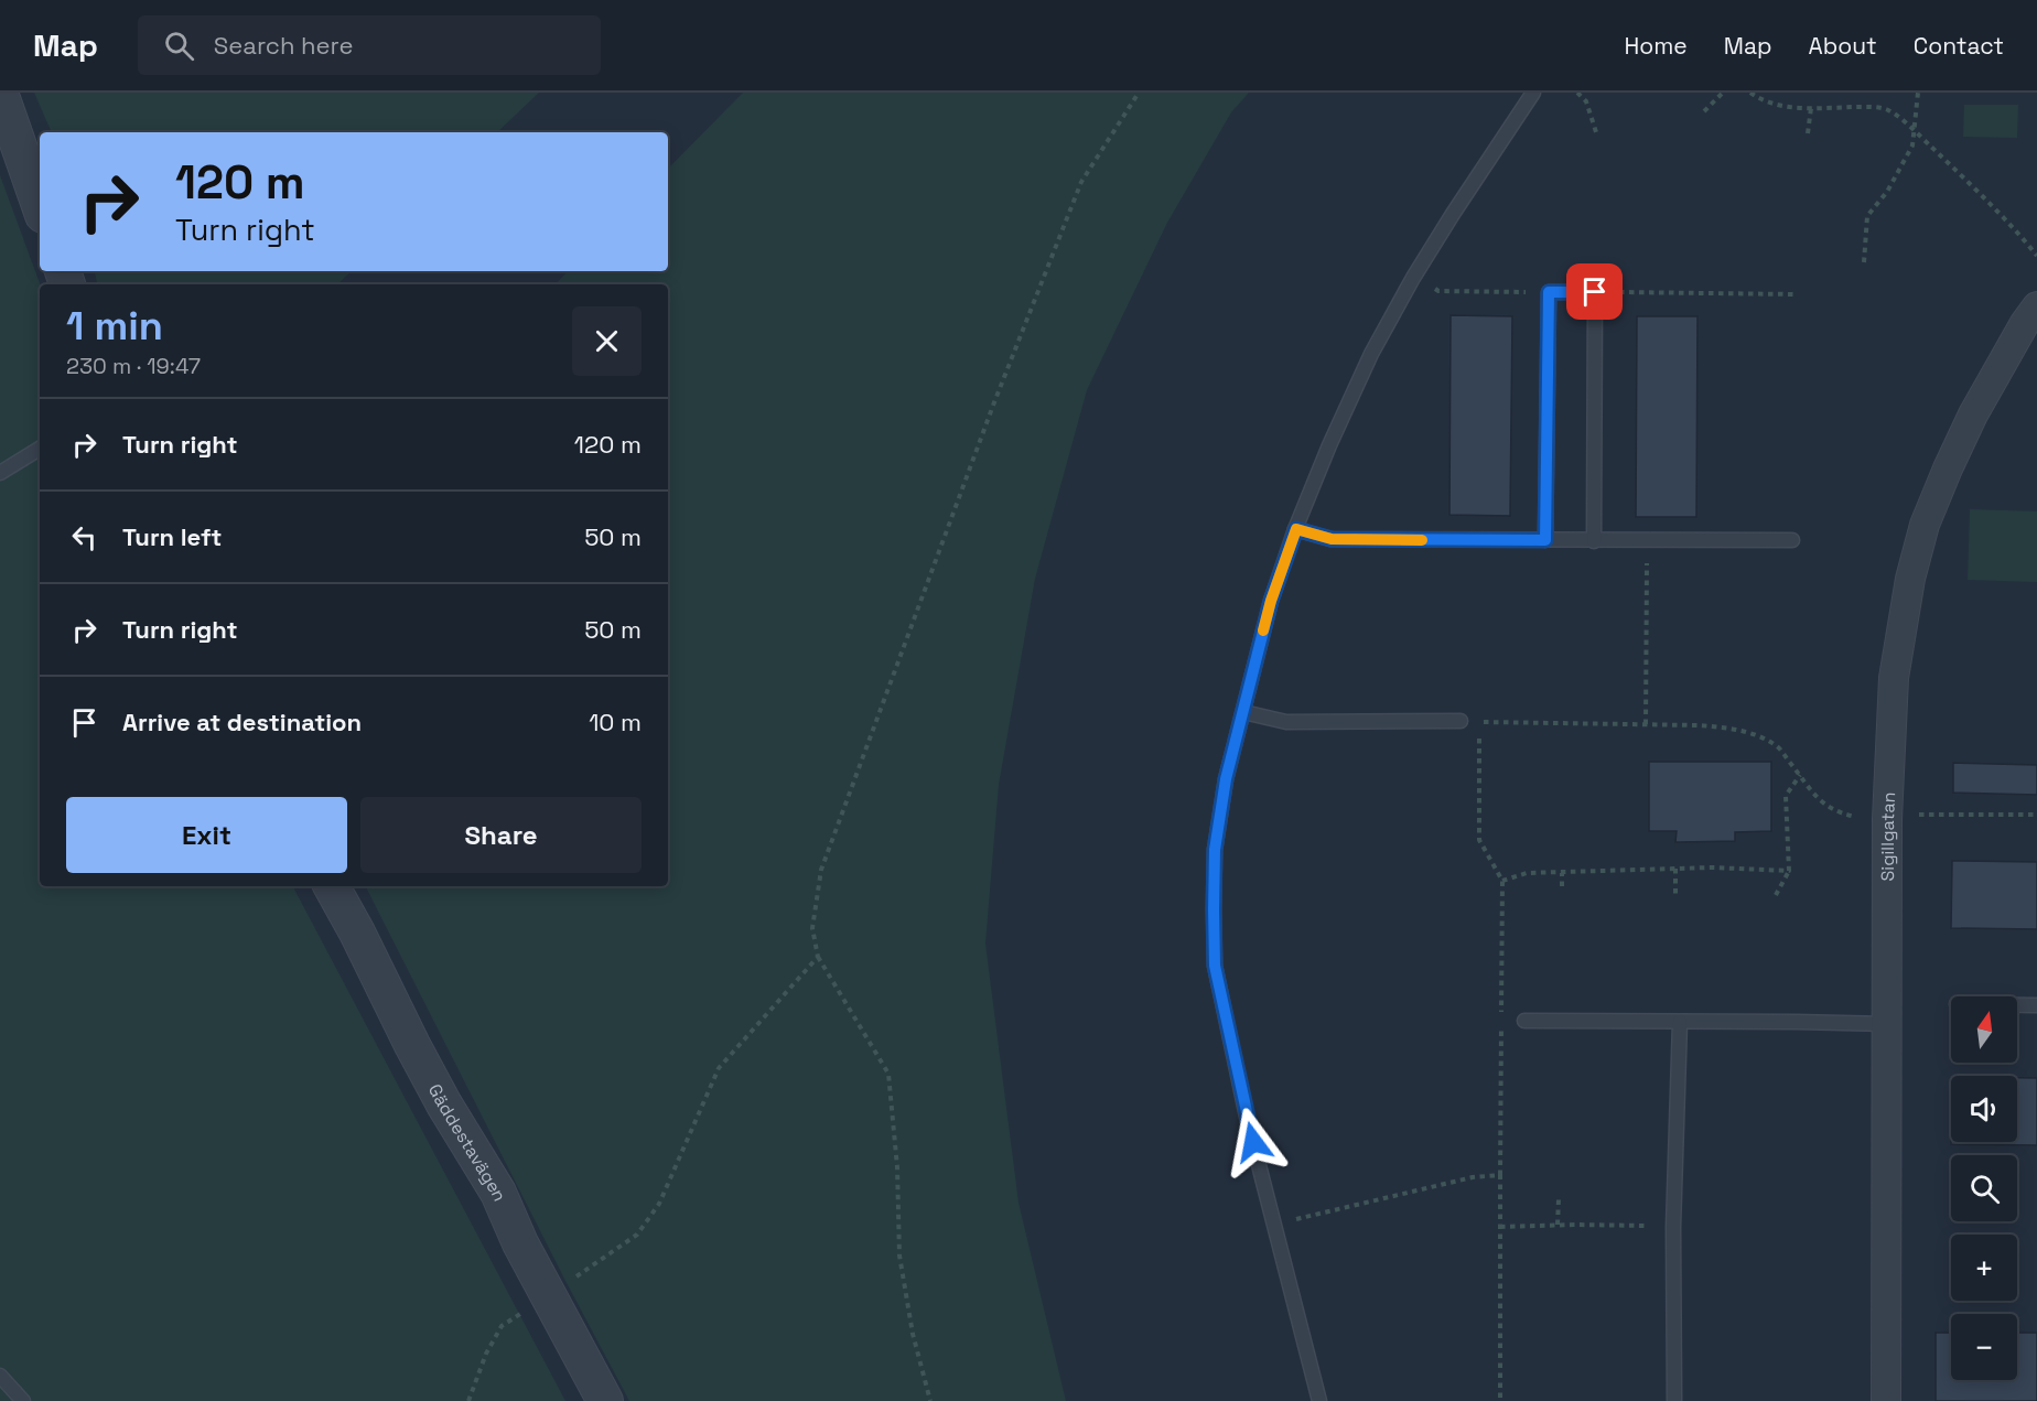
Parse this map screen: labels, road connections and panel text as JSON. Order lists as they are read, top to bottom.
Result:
{
  "streets": {
    "street": ["Sigillgatan", "Gäddestavägen"]
  },
  "north": "top",
  "page": {
    "header": "Map",
    "search": "Search here",
    "nav": [
      "Home",
      "Map",
      "About",
      "Contact"
    ],
    "turn": ["120 m", "Turn right"],
    "heading": ["1 min", "230 m · 19:47"],
    "list": [
      {
        "name": "Turn right",
        "value": "120 m"
      },
      {
        "name": "Turn left",
        "value": "50 m"
      },
      {
        "name": "Turn right",
        "value": "50 m"
      },
      {
        "name": "Arrive at destination",
        "value": "10 m"
      }
    ],
    "buttons": ["Exit", "Share"],
    "map_buttons": ["+", "−"]
  }
}
